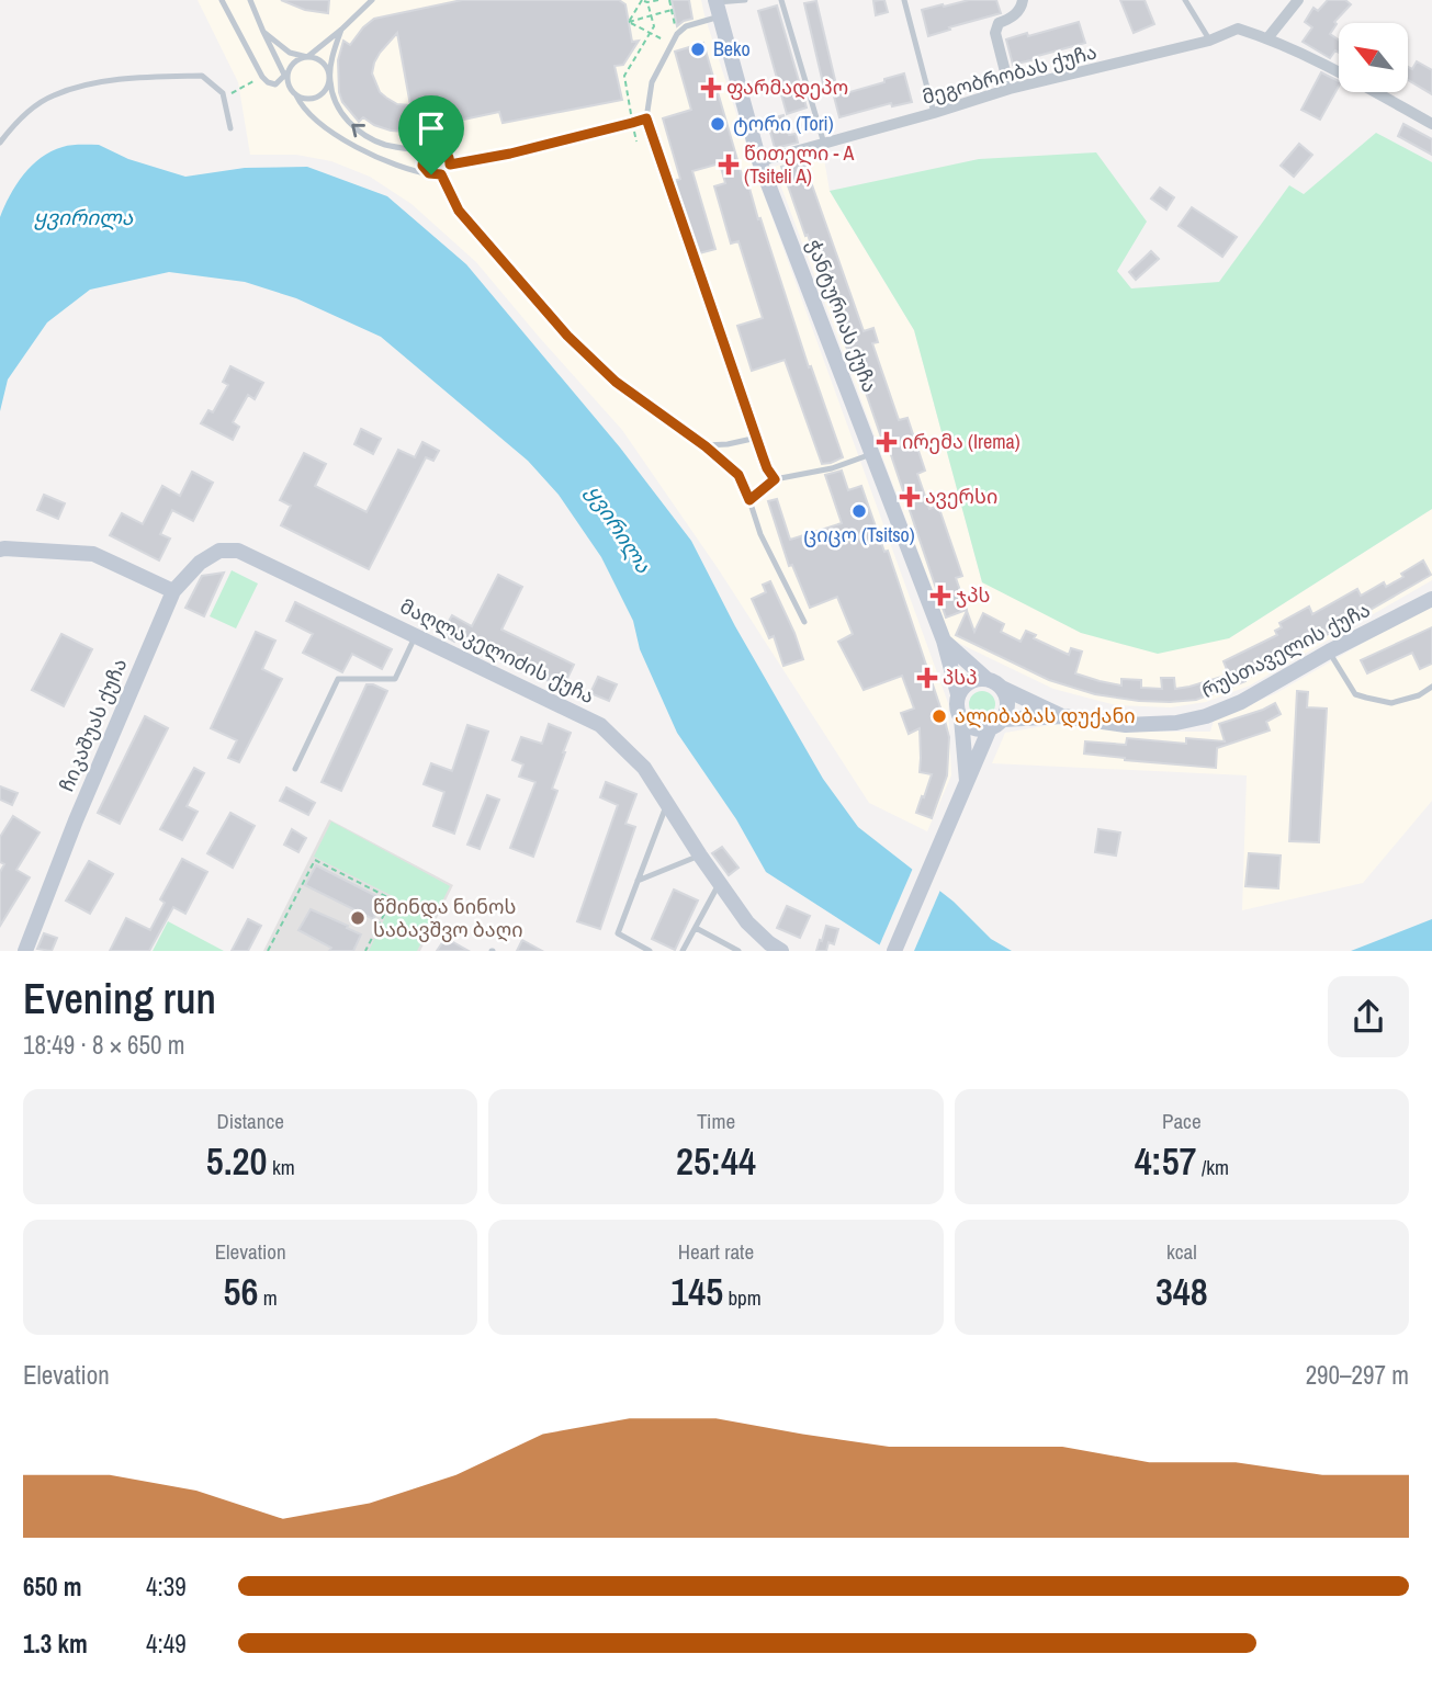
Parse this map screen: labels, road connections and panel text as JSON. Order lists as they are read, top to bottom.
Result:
{
  "streets": {
    "street": [
      "მეგობრობას ქუჩა",
      "ჭანტურიას ქუჩა",
      "რუსთაველის ქუჩა",
      "მაღლაკელიძის ქუჩა",
      "ჩიკაშუას ქუჩა"
    ]
  },
  "crossings": [
    ["მეგობრობას ქუჩა", "ჭანტურიას ქუჩა"],
    ["ჭანტურიას ქუჩა", "რუსთაველის ქუჩა"],
    ["მაღლაკელიძის ქუჩა", "ჩიკაშუას ქუჩა"]
  ],
  "water": ["ყვირილა"],
  "places": {
    "other": [
      "Beko",
      "ტორი (Tori)",
      "ციცო (Tsitso)",
      "ალიბაბას დუქანი",
      "წმინდა ნინოს საბავშვო ბაღი"
    ],
    "health": [
      "ფარმადეპო",
      "წითელი - A (Tsiteli A)",
      "ირემა (Irema)",
      "ავერსი",
      "ჯპს",
      "პსპ"
    ]
  },
  "north": "top left",
  "page": {
    "heading": ["Evening run", "18:49 · 8 × 650 m"],
    "stats": [
      ["Distance", "5.20 km"],
      ["Time", "25:44"],
      ["Pace", "4:57 /km"],
      ["Elevation", "56 m"],
      ["Heart rate", "145 bpm"],
      ["kcal", "348"]
    ],
    "chart": ["Elevation", "290–297 m"],
    "list": [
      {
        "name": "650 m",
        "note": "4:39"
      },
      {
        "name": "1.3 km",
        "note": "4:49"
      }
    ]
  }
}
